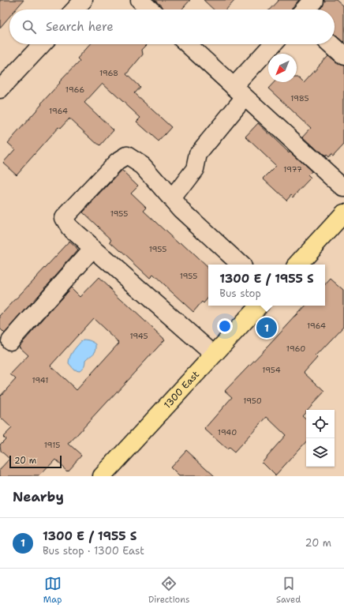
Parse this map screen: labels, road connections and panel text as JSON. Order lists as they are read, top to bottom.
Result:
{
  "streets": {
    "main road": ["1300 East"]
  },
  "house_numbers": [
    "1968",
    "1966",
    "1985",
    "1964",
    "1977",
    "1955",
    "1955",
    "1955",
    "1964",
    "1945",
    "1960",
    "1954",
    "1941",
    "1950",
    "1940",
    "1915"
  ],
  "scale_bar": "20 m",
  "north": "bottom left",
  "page": {
    "search": "Search here",
    "popup": ["1300 E / 1955 S", "Bus stop"],
    "pins": "1",
    "scale": "20 m",
    "heading": "Nearby",
    "list": [
      {
        "mark": "1",
        "name": "1300 E / 1955 S",
        "note": "Bus stop · 1300 East",
        "value": "20 m"
      }
    ],
    "nav": ["Map", "Directions", "Saved"]
  }
}
